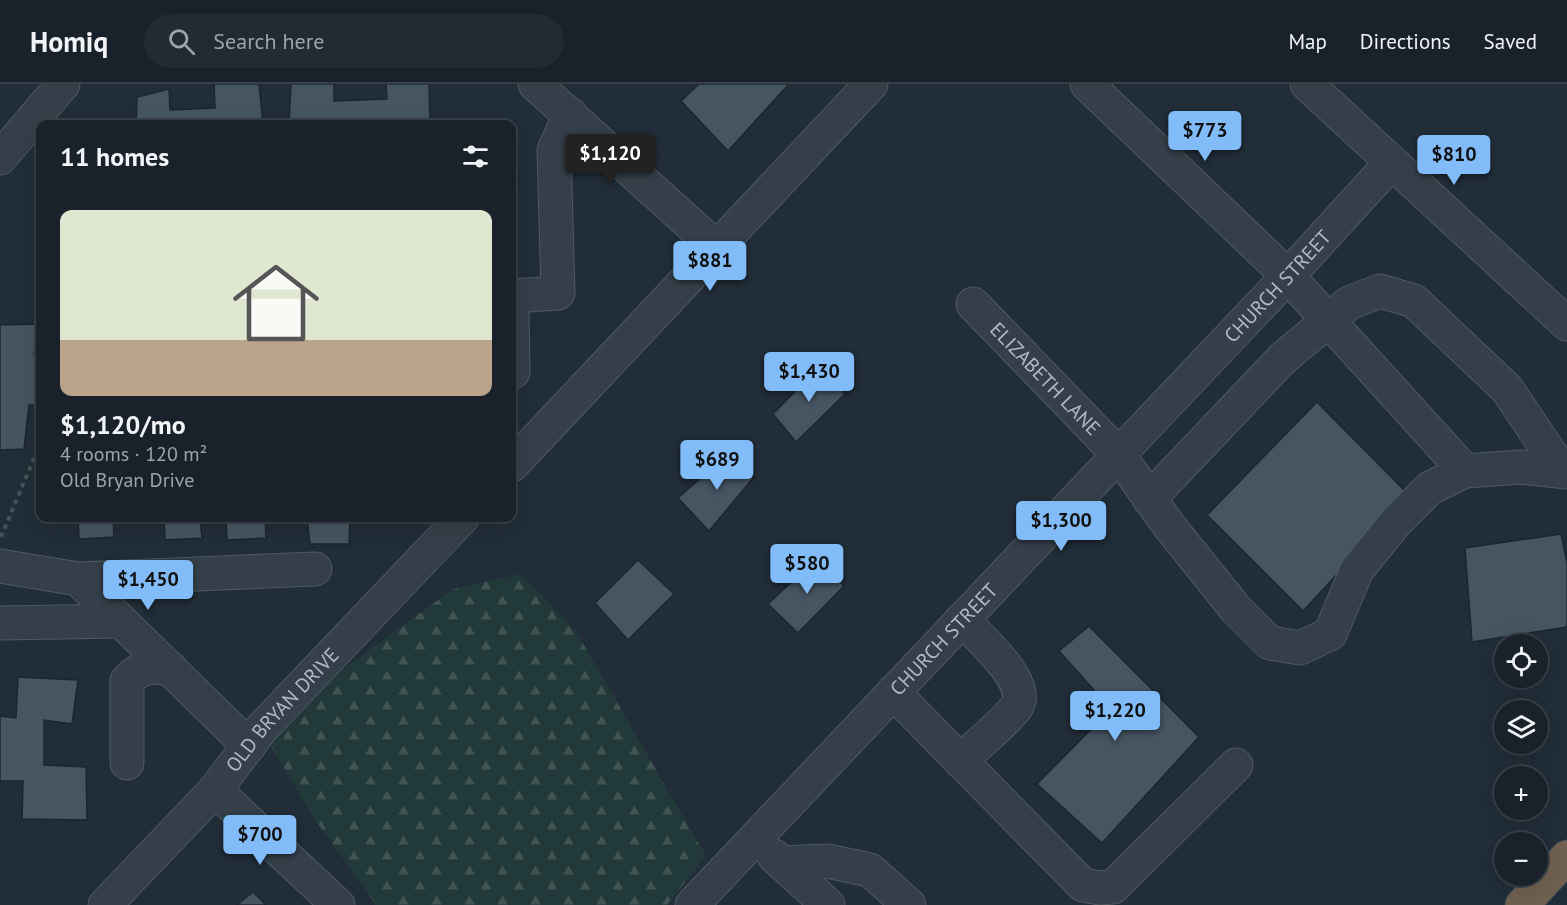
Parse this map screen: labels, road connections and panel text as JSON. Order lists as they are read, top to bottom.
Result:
{
  "streets": {
    "street": ["CHURCH STREET", "ELIZABETH LANE", "OLD BRYAN DRIVE"]
  },
  "crossings": [
    ["CHURCH STREET", "ELIZABETH LANE"]
  ],
  "page": {
    "header": "Homiq",
    "search": "Search here",
    "nav": ["Map", "Directions", "Saved"],
    "price": [
      "$773",
      "$1,120",
      "$810",
      "$881",
      "$1,430",
      "$689",
      "$1,300",
      "$580",
      "$1,450",
      "$1,220",
      "$700"
    ],
    "heading": "11 homes",
    "list": [
      {
        "name": "$1,120/mo",
        "note": "4 rooms · 120 m² · Old Bryan Drive"
      }
    ],
    "map_buttons": ["+", "−"]
  }
}
